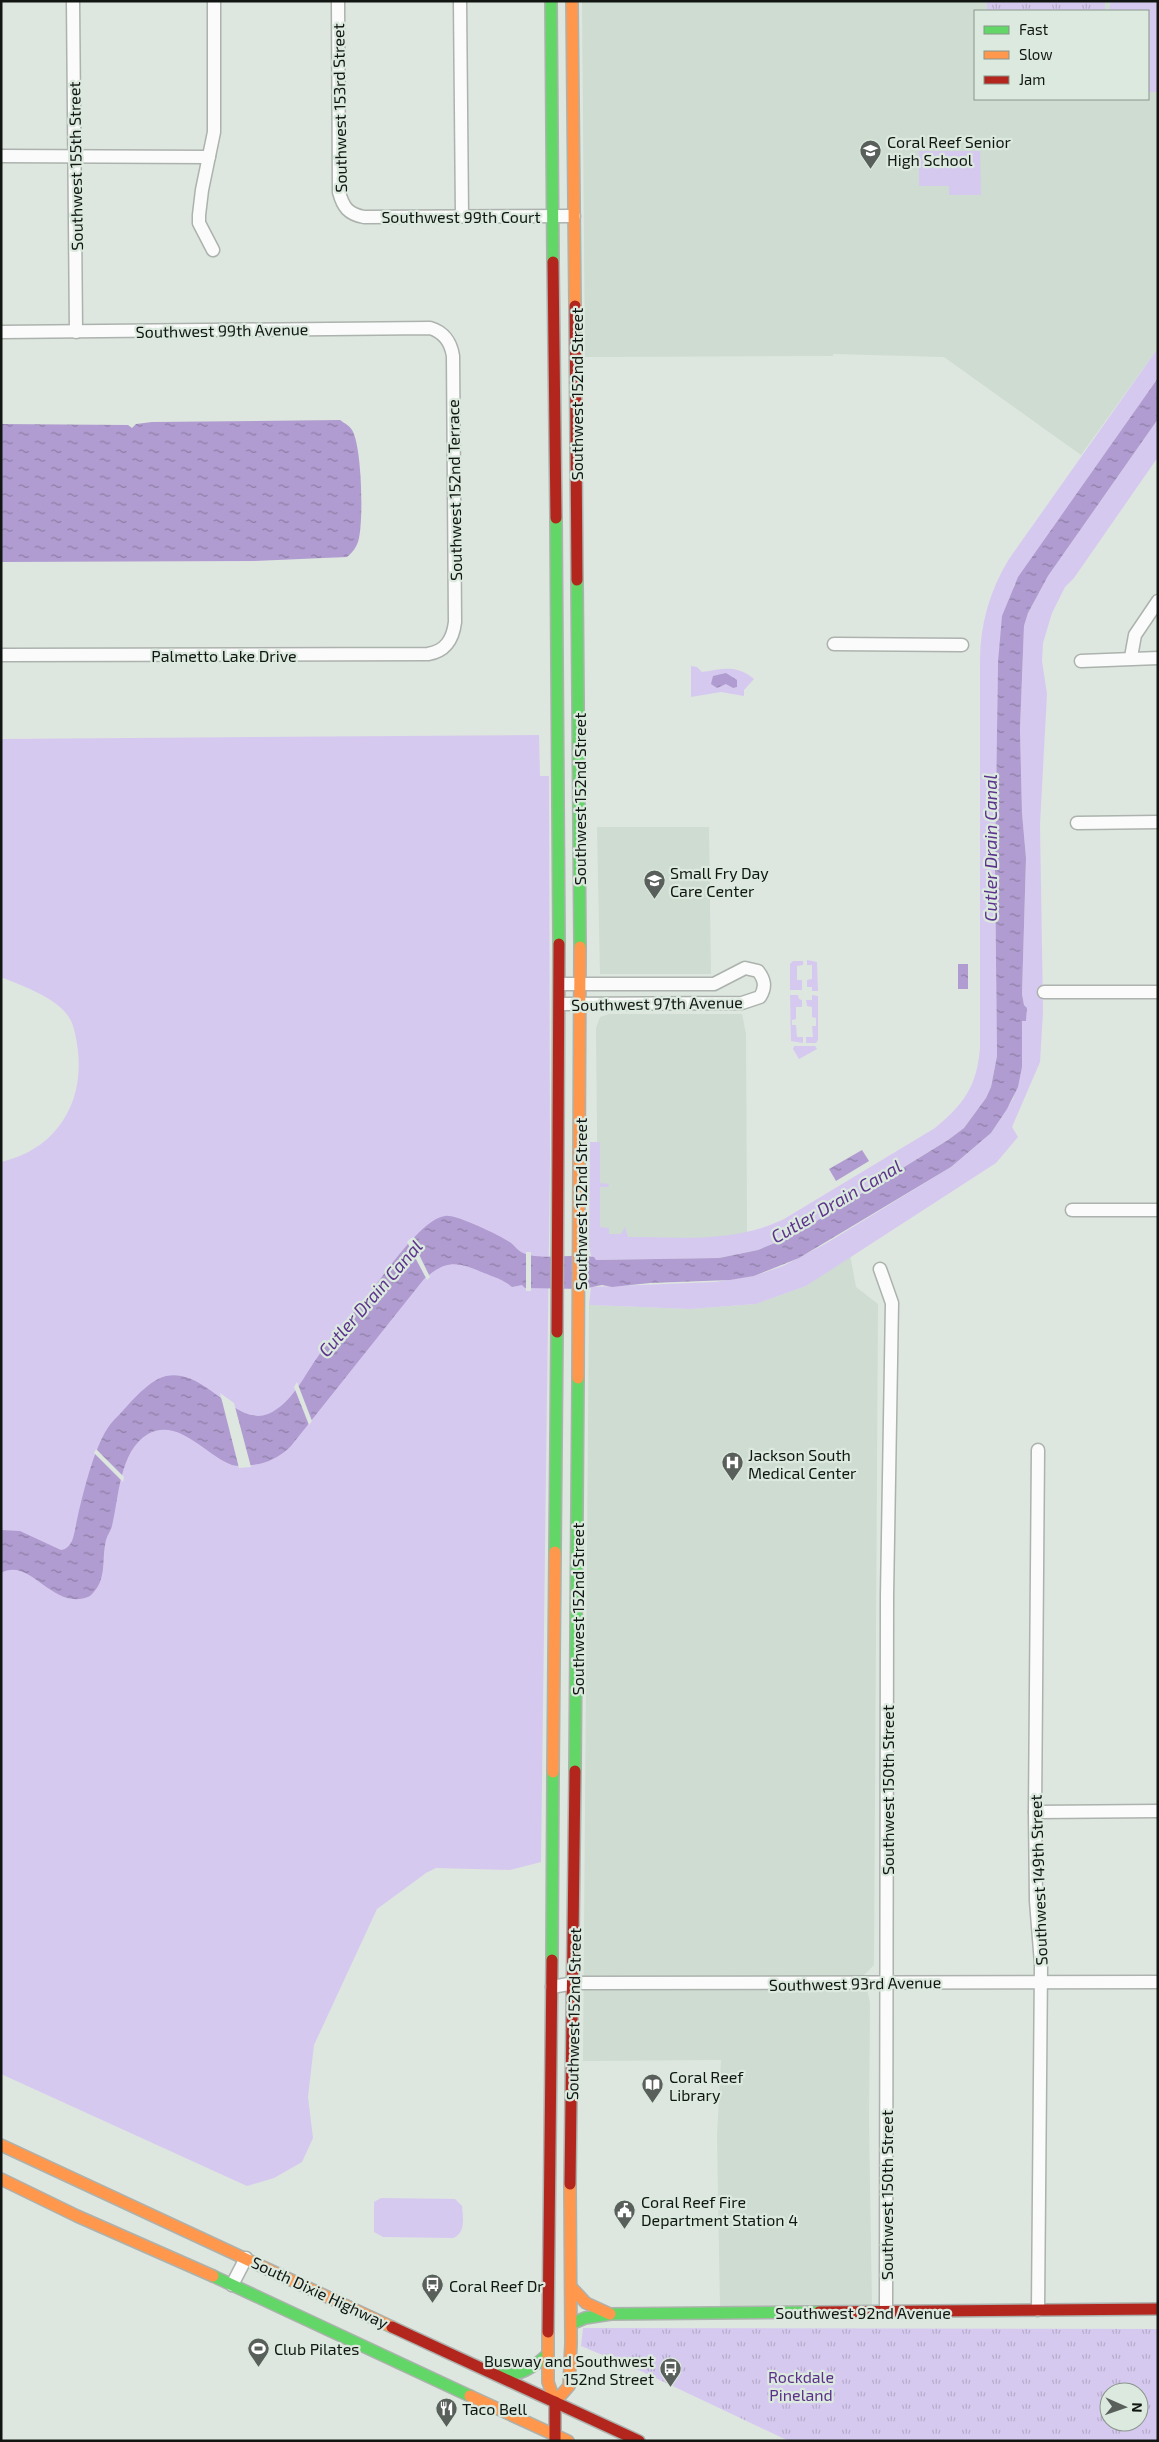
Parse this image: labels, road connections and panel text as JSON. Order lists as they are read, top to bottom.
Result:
{
  "streets": {
    "main road": ["Southwest 152nd Street", "South Dixie Highway", "Southwest 92nd Avenue"],
    "street": [
      "Southwest 153rd Street",
      "Southwest 155th Street",
      "Southwest 99th Court",
      "Southwest 99th Avenue",
      "Southwest 152nd Terrace",
      "Palmetto Lake Drive",
      "Southwest 97th Avenue",
      "Southwest 150th Street",
      "Southwest 149th Street",
      "Southwest 93rd Avenue"
    ]
  },
  "crossings": [
    ["Southwest 153rd Street", "Southwest 99th Court"],
    ["Southwest 155th Street", "Southwest 99th Avenue"],
    ["Southwest 99th Court", "Southwest 152nd Street"],
    ["Southwest 99th Avenue", "Southwest 152nd Terrace"],
    ["Southwest 152nd Street", "Southwest 97th Avenue"],
    ["Southwest 152nd Street", "Southwest 93rd Avenue"],
    ["Southwest 152nd Street", "South Dixie Highway"],
    ["Southwest 152nd Street", "Southwest 92nd Avenue"],
    ["Southwest 152nd Terrace", "Palmetto Lake Drive"],
    ["Southwest 150th Street", "Southwest 93rd Avenue"],
    ["Southwest 150th Street", "Southwest 92nd Avenue"],
    ["Southwest 149th Street", "Southwest 93rd Avenue"],
    ["Southwest 149th Street", "Southwest 92nd Avenue"]
  ],
  "water": ["Cutler Drain Canal"],
  "parks": ["Rockdale Pineland"],
  "places": {
    "school or university": ["Coral Reef Senior High School", "Small Fry Day Care Center"],
    "hospital": ["Jackson South Medical Center"],
    "library": ["Coral Reef Library"],
    "public building": ["Coral Reef Fire Department Station 4"],
    "bus stop": ["Coral Reef Dr", "Busway and Southwest 152nd Street"],
    "sports": ["Club Pilates"],
    "restaurant": ["Taco Bell"]
  },
  "legend": ["Fast", "Slow", "Jam"],
  "north": "right"
}
